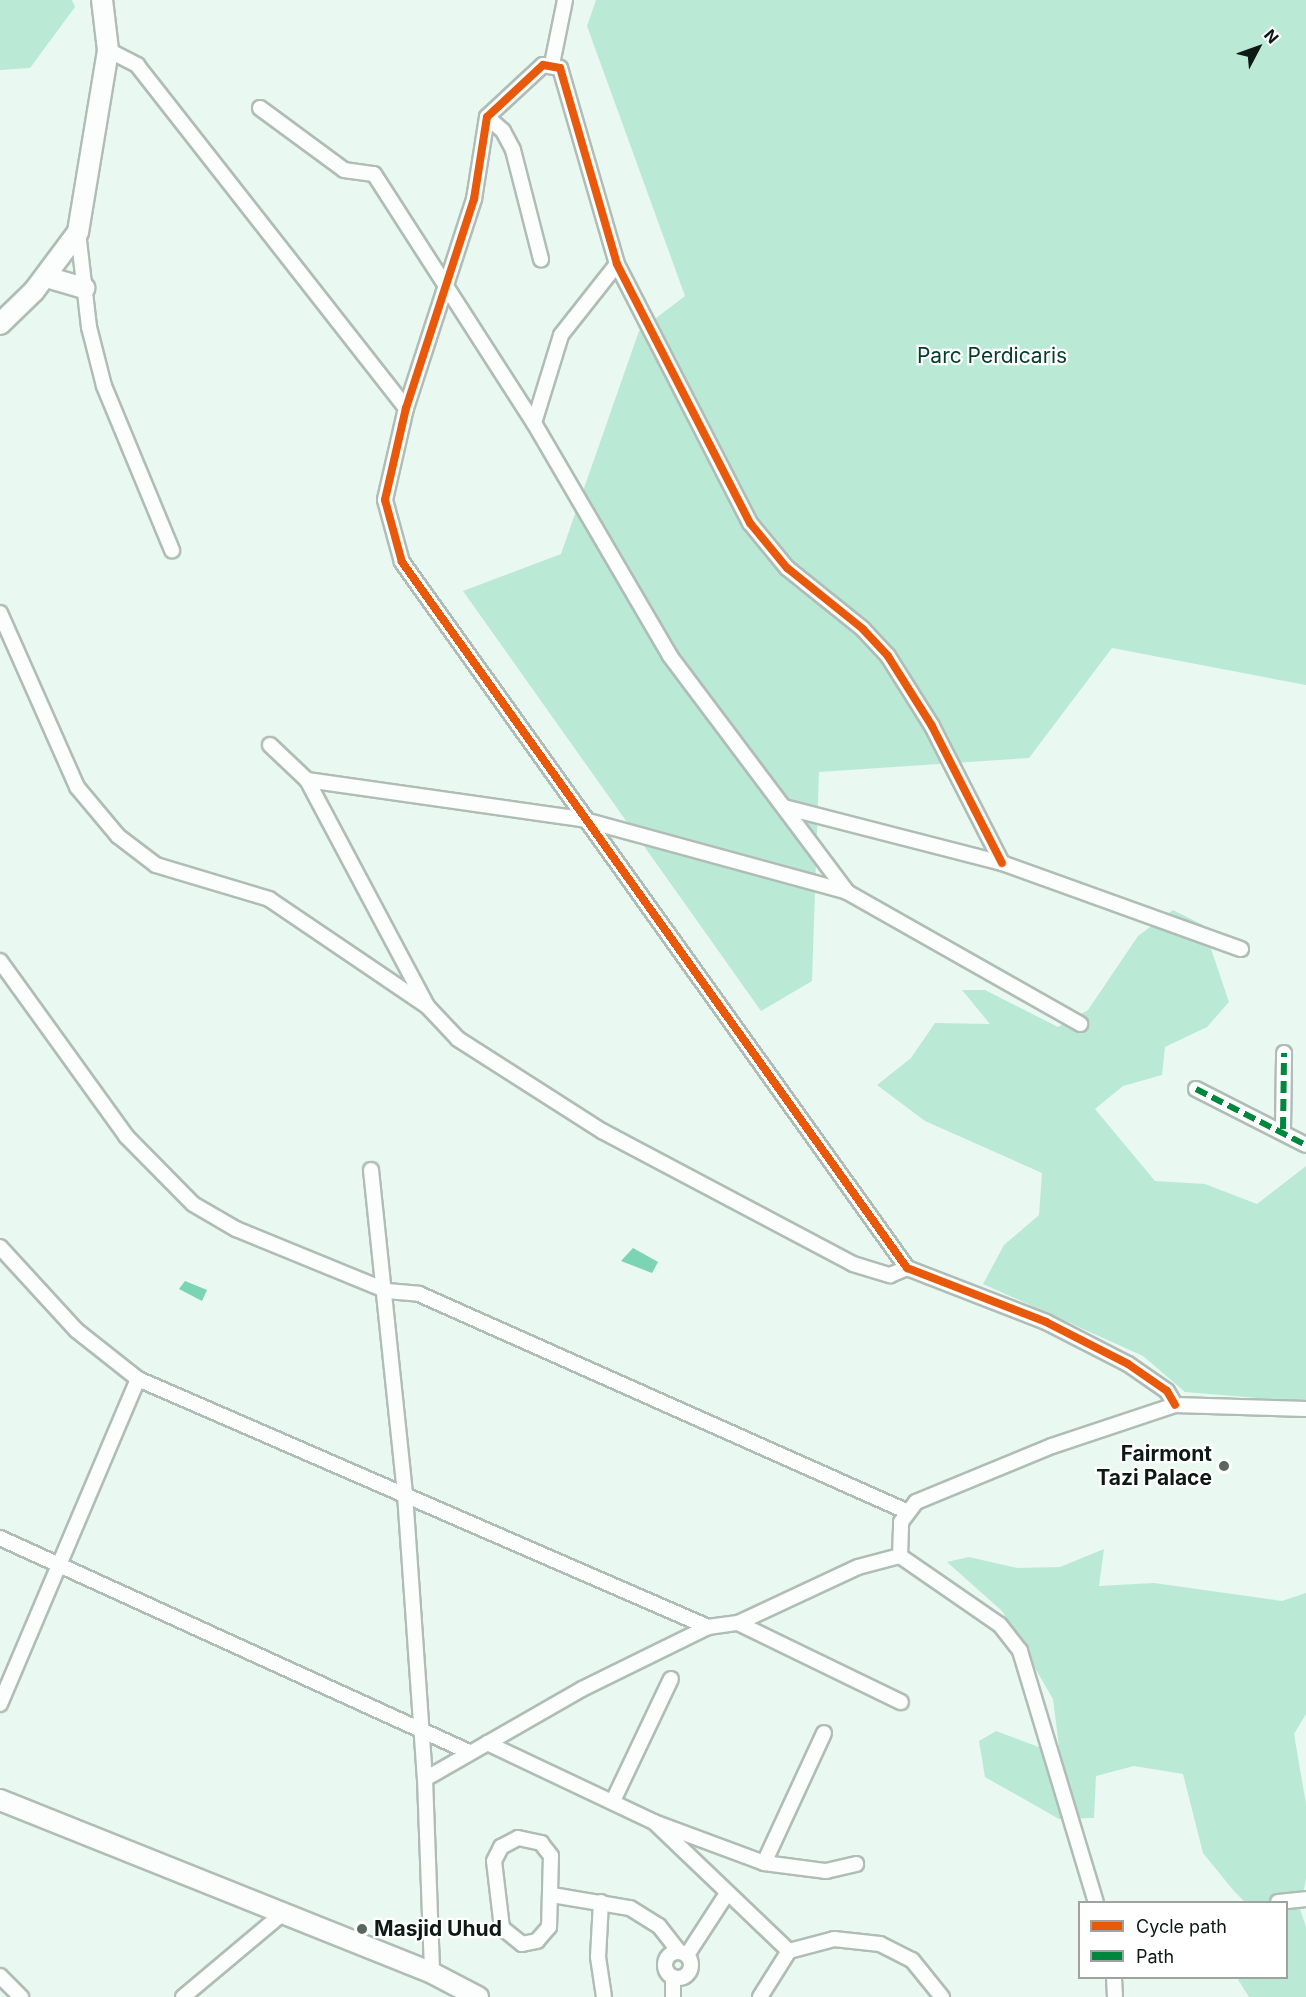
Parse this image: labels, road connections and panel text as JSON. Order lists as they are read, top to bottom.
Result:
{
  "parks": ["Parc Perdicaris"],
  "places": ["Fairmont Tazi Palace", "Masjid Uhud"],
  "legend": ["Cycle path", "Path"],
  "north": "top right"
}
